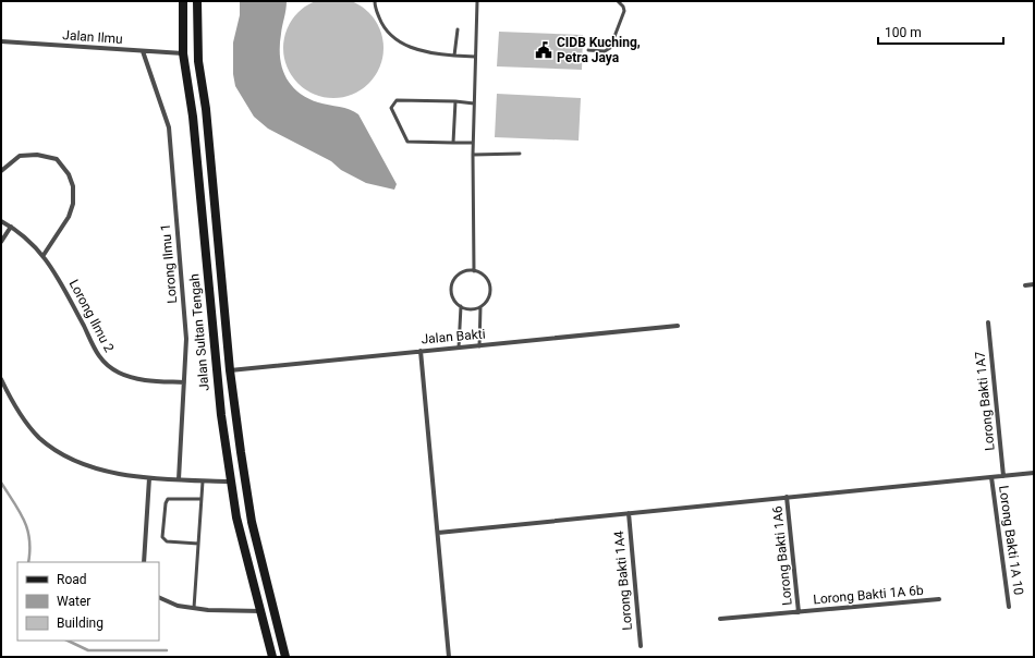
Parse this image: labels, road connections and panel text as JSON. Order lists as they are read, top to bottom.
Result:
{
  "streets": {
    "main road": ["Jalan Sultan Tengah"],
    "street": [
      "Jalan Ilmu",
      "Lorong Ilmu 1",
      "Lorong Ilmu 2",
      "Jalan Bakti",
      "Lorong Bakti 1A7",
      "Lorong Bakti 1A 10",
      "Lorong Bakti 1A6",
      "Lorong Bakti 1A4",
      "Lorong Bakti 1A 6b"
    ]
  },
  "crossings": [
    ["Jalan Ilmu", "Lorong Ilmu 1"],
    ["Jalan Ilmu", "Jalan Sultan Tengah"],
    ["Lorong Ilmu 1", "Lorong Ilmu 2"],
    ["Jalan Sultan Tengah", "Jalan Bakti"],
    ["Lorong Bakti 1A6", "Lorong Bakti 1A 6b"]
  ],
  "places": {
    "public building": ["CIDB Kuching, Petra Jaya"]
  },
  "legend": ["Road", "Water", "Building"],
  "scale_bar": "100 m"
}
